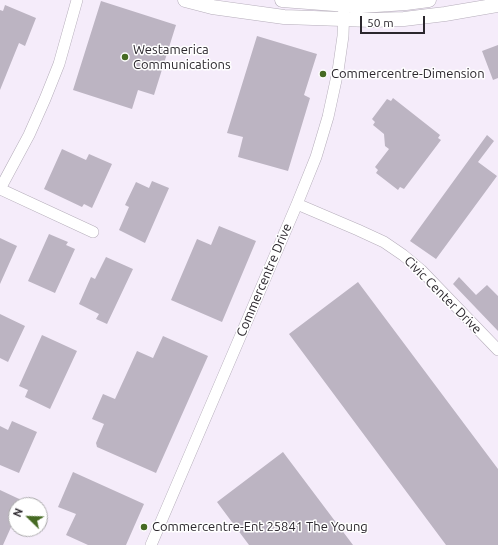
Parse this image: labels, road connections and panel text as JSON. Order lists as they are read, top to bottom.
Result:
{
  "streets": {
    "street": ["Commercentre Drive", "Civic Center Drive"]
  },
  "crossings": [
    ["Commercentre Drive", "Civic Center Drive"]
  ],
  "places": ["Westamerica Communications", "Commercentre-Dimension", "Commercentre-Ent 25841 The Young"],
  "scale_bar": "50 m",
  "north": "top left"
}
